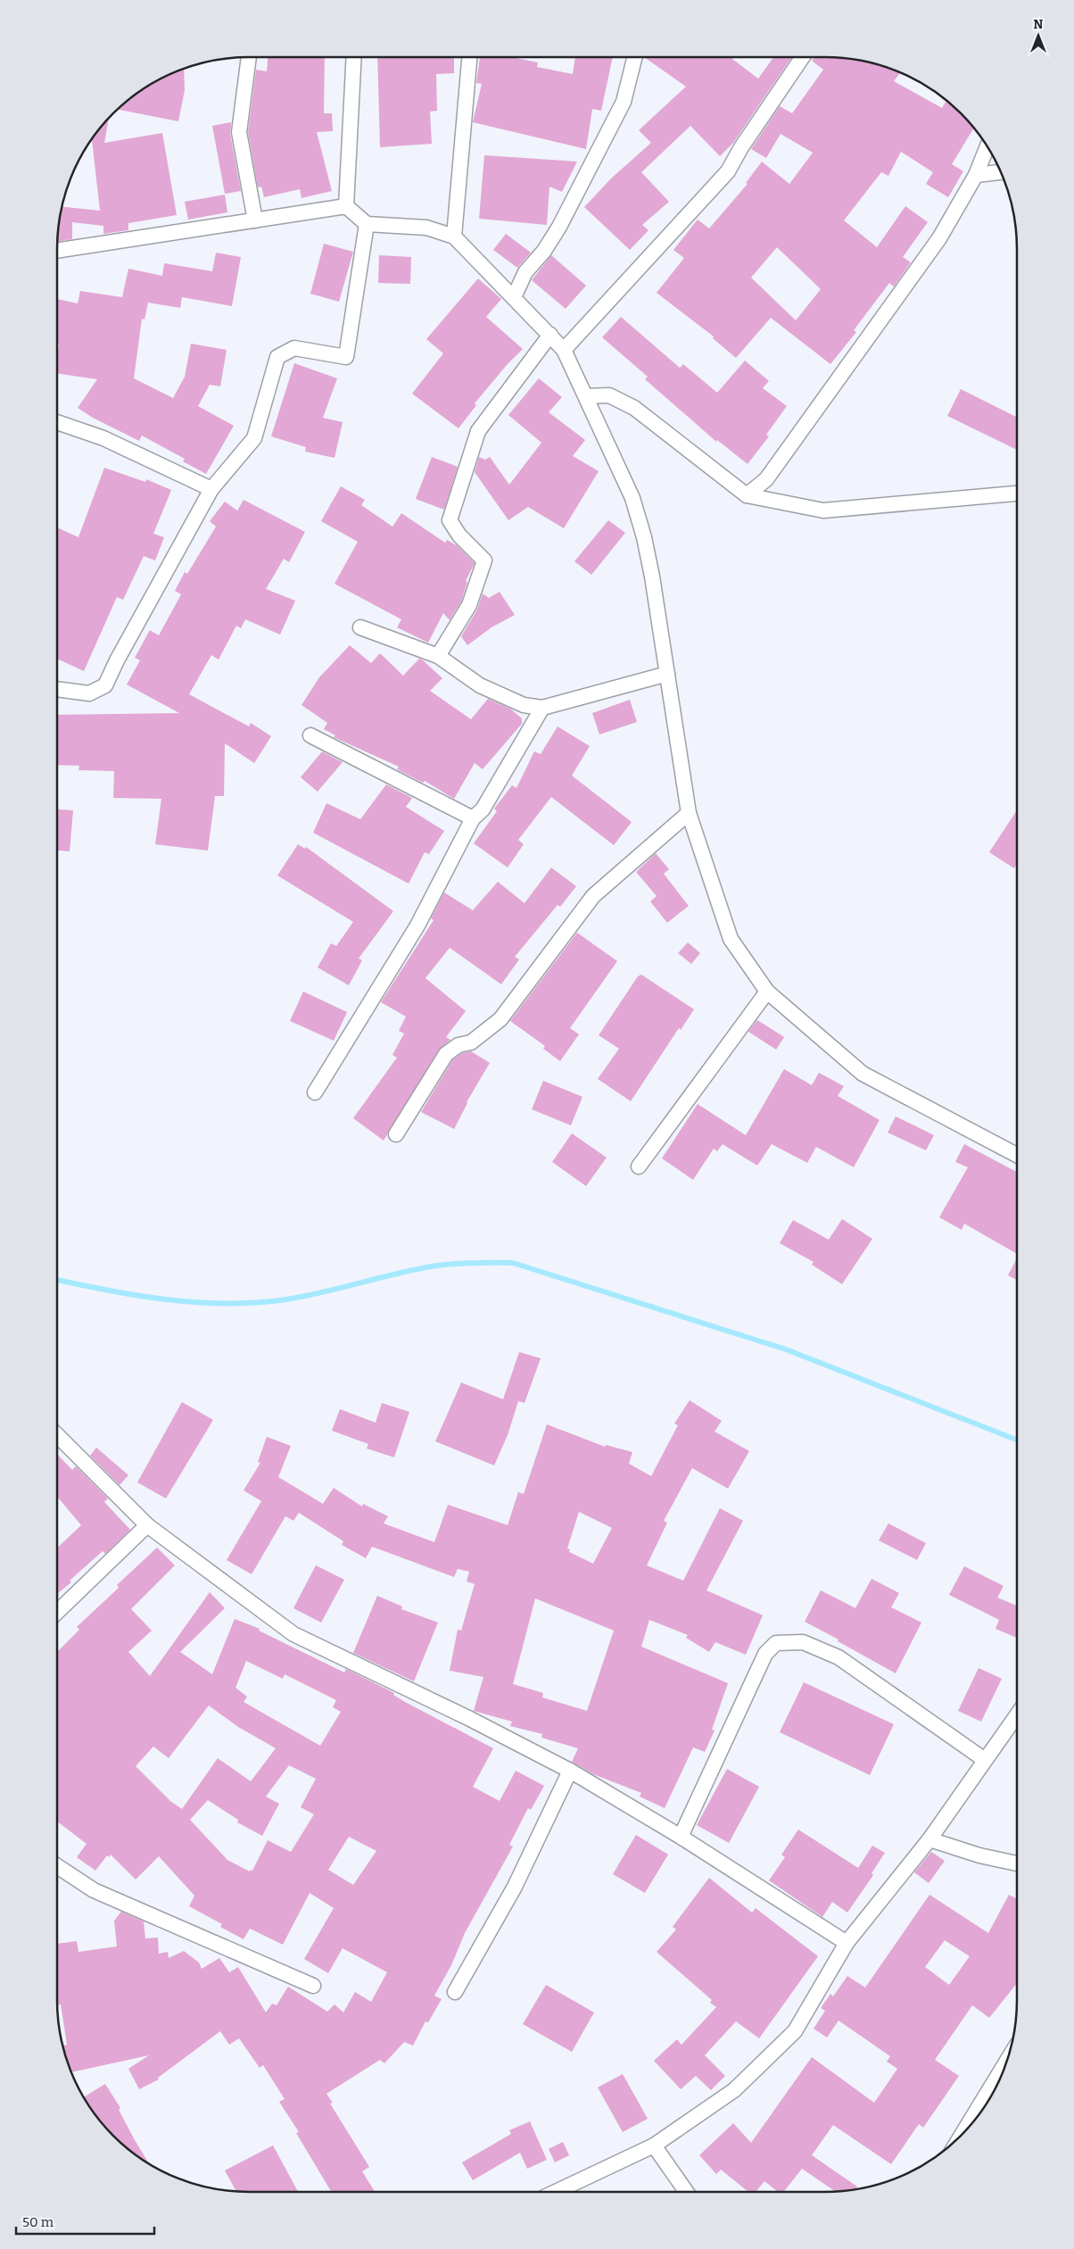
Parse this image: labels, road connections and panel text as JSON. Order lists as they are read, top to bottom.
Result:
{
  "scale_bar": "50 m",
  "north": "top"
}
